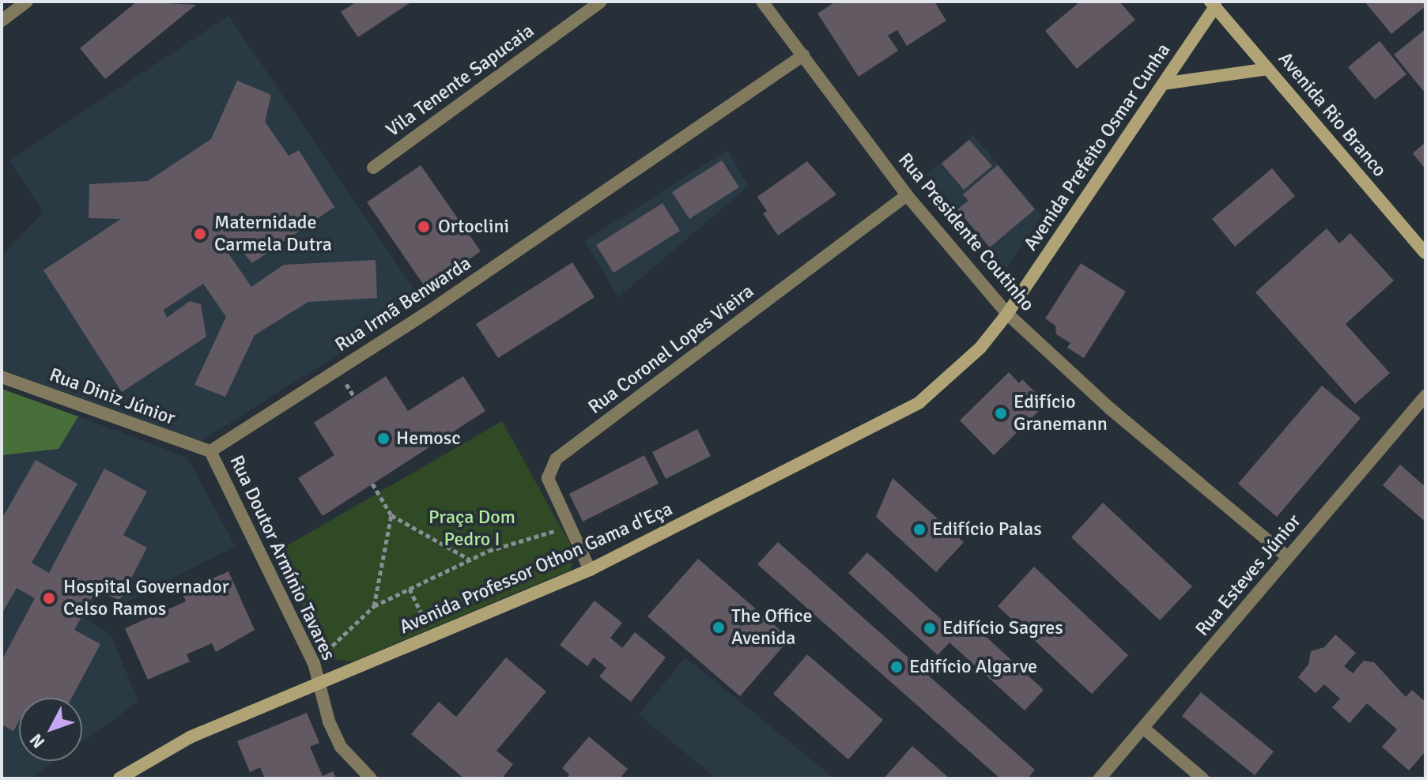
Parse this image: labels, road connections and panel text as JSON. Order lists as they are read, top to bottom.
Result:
{
  "streets": {
    "main road": ["Avenida Rio Branco", "Avenida Prefeito Osmar Cunha", "Avenida Professor Othon Gama d'Eça"],
    "street": [
      "Vila Tenente Sapucaia",
      "Rua Presidente Coutinho",
      "Rua Irmã Benwarda",
      "Rua Coronel Lopes Vieira",
      "Rua Diniz Júnior",
      "Rua Doutor Armínio Tavares",
      "Rua Esteves Júnior"
    ]
  },
  "crossings": [
    ["Avenida Rio Branco", "Avenida Prefeito Osmar Cunha"],
    ["Avenida Prefeito Osmar Cunha", "Rua Presidente Coutinho"],
    ["Avenida Prefeito Osmar Cunha", "Avenida Professor Othon Gama d'Eça"],
    ["Rua Presidente Coutinho", "Rua Irmã Benwarda"],
    ["Rua Presidente Coutinho", "Rua Coronel Lopes Vieira"],
    ["Rua Presidente Coutinho", "Avenida Professor Othon Gama d'Eça"],
    ["Rua Presidente Coutinho", "Rua Esteves Júnior"],
    ["Rua Irmã Benwarda", "Rua Diniz Júnior"],
    ["Rua Irmã Benwarda", "Rua Doutor Armínio Tavares"],
    ["Rua Coronel Lopes Vieira", "Avenida Professor Othon Gama d'Eça"],
    ["Rua Diniz Júnior", "Rua Doutor Armínio Tavares"],
    ["Rua Doutor Armínio Tavares", "Avenida Professor Othon Gama d'Eça"]
  ],
  "parks": ["Praça Dom Pedro I"],
  "places": [
    "Ortoclini",
    "Maternidade Carmela Dutra",
    "Edifício Granemann",
    "Hemosc",
    "Edifício Palas",
    "Hospital Governador Celso Ramos",
    "The Office Avenida",
    "Edifício Sagres",
    "Edifício Algarve"
  ],
  "north": "bottom left"
}
